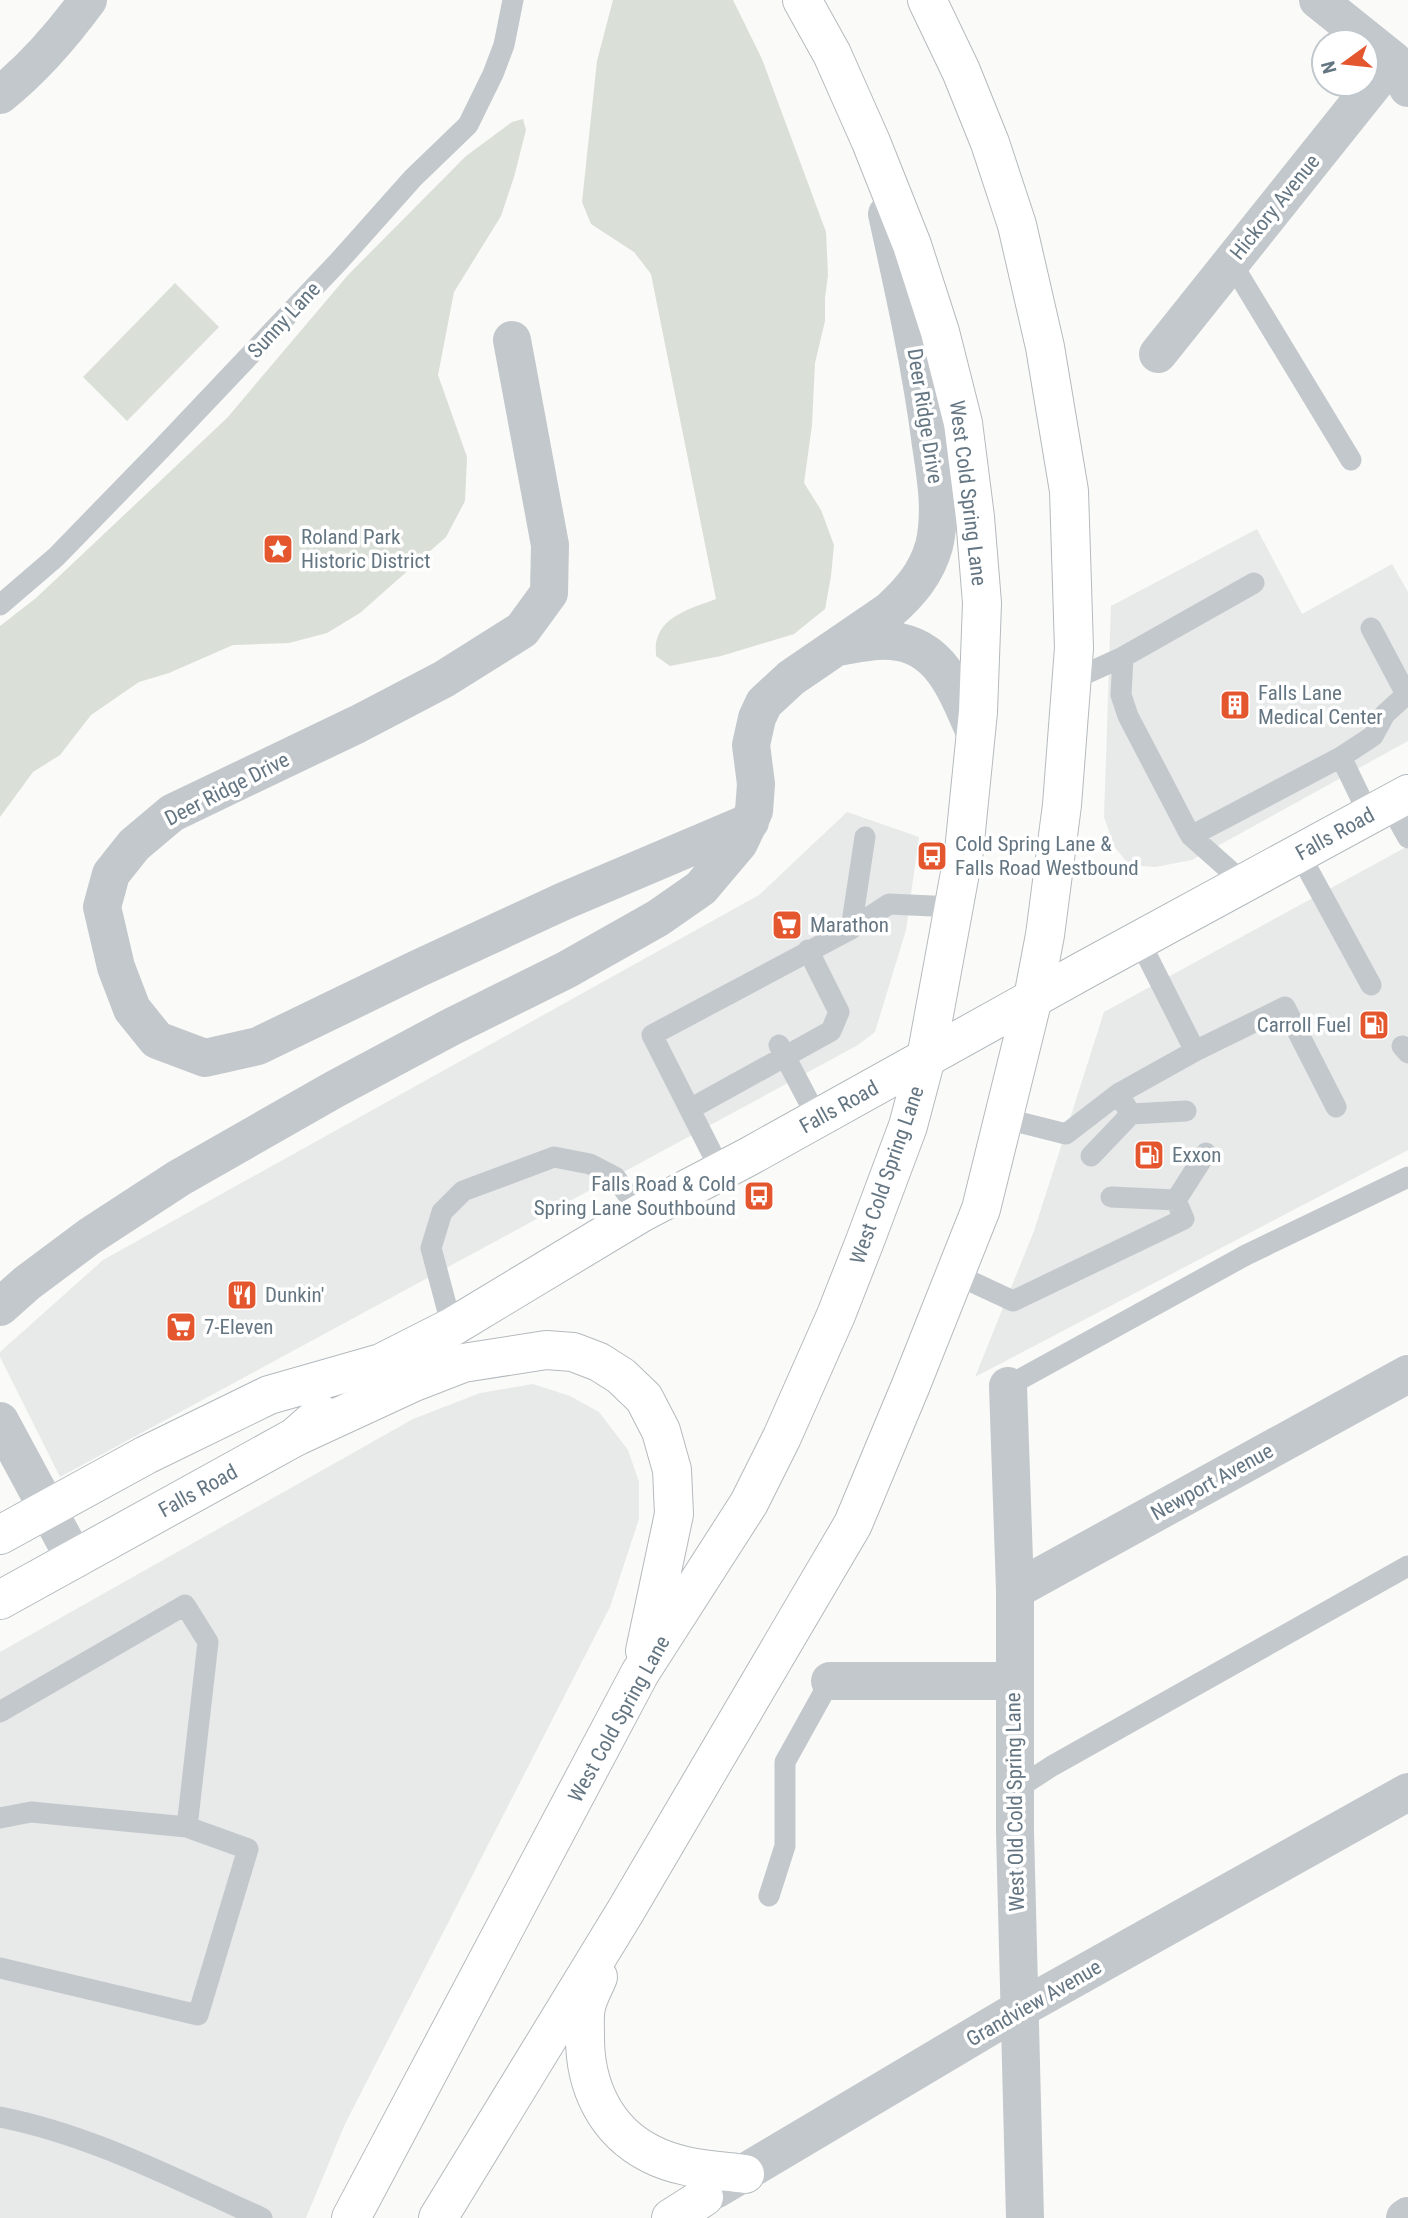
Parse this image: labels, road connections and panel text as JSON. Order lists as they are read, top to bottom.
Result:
{
  "streets": {
    "main road": ["West Cold Spring Lane", "Falls Road"],
    "street": [
      "Hickory Avenue",
      "Deer Ridge Drive",
      "Newport Avenue",
      "West Old Cold Spring Lane",
      "Grandview Avenue"
    ],
    "lane": ["Sunny Lane"]
  },
  "crossings": [
    ["Deer Ridge Drive", "West Cold Spring Lane"],
    ["West Cold Spring Lane", "Falls Road"],
    ["Newport Avenue", "West Old Cold Spring Lane"],
    ["West Old Cold Spring Lane", "Grandview Avenue"]
  ],
  "places": {
    "place": ["Roland Park Historic District"],
    "building": ["Falls Lane Medical Center"],
    "bus stop": ["Cold Spring Lane & Falls Road Westbound", "Falls Road & Cold Spring Lane Southbound"],
    "supermarket": ["Marathon", "7-Eleven"],
    "fuel station": ["Carroll Fuel", "Exxon"],
    "restaurant": ["Dunkin'"]
  },
  "north": "left"
}
